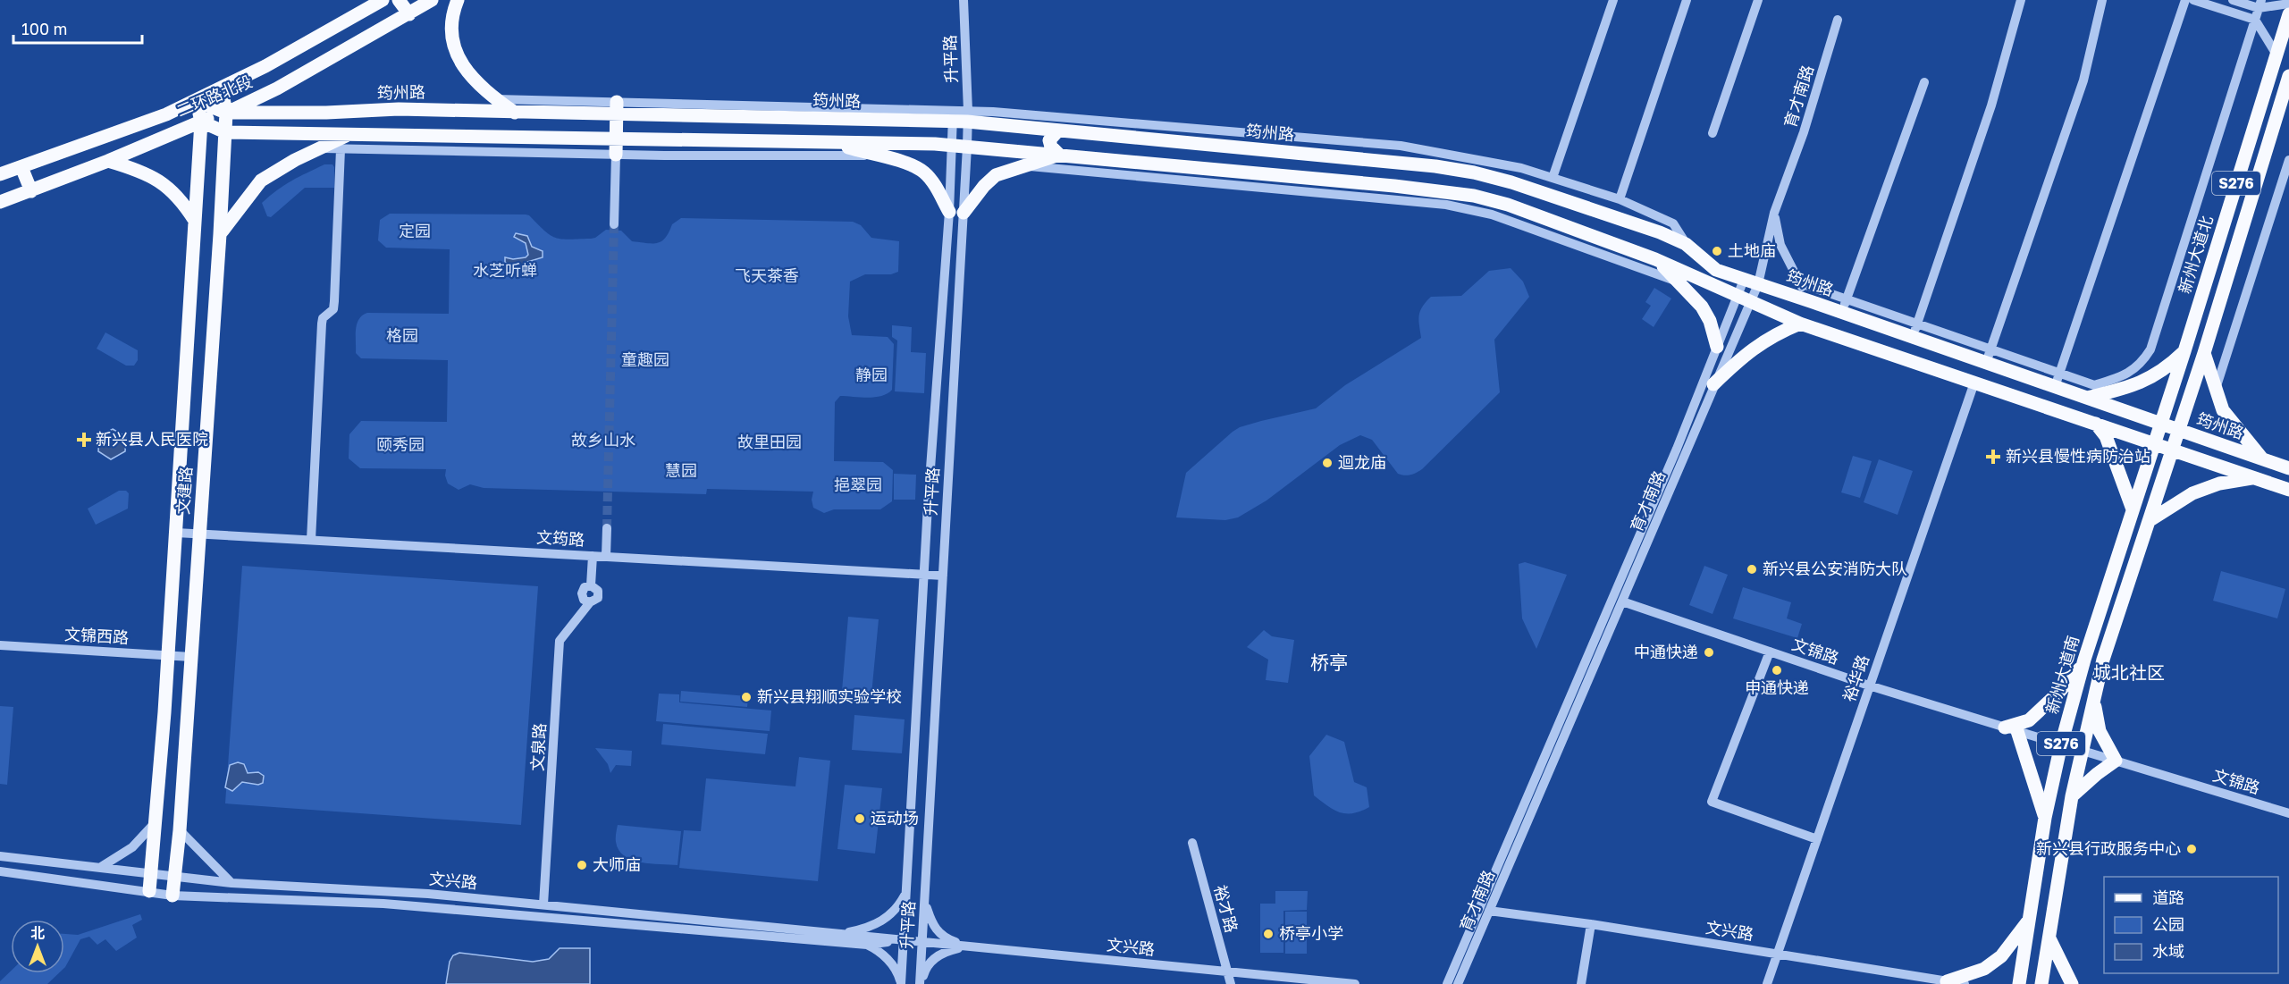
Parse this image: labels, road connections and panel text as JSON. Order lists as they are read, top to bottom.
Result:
{
  "streets": {
    "main road": [
      "筠州路",
      "二环路北段",
      "S276",
      "新州大道北",
      "文建路",
      "新州大道南"
    ],
    "street": [
      "升平路",
      "育才南路",
      "文筠路",
      "文锦西路",
      "文锦路",
      "裕华路",
      "文泉路",
      "文兴路",
      "裕才路"
    ]
  },
  "crossings": [
    ["升平路", "筠州路"],
    ["升平路", "文筠路"],
    ["升平路", "文兴路"],
    ["筠州路", "二环路北段"],
    ["筠州路", "育才南路"],
    ["筠州路", "S276"],
    ["筠州路", "新州大道北"],
    ["筠州路", "文建路"],
    ["二环路北段", "文建路"],
    ["育才南路", "文锦路"],
    ["育才南路", "文兴路"],
    ["S276", "文锦路"],
    ["新州大道北", "新州大道南"],
    ["文建路", "文筠路"],
    ["文建路", "文锦西路"],
    ["文建路", "文兴路"],
    ["文筠路", "文泉路"],
    ["文锦路", "新州大道南"],
    ["文锦路", "裕华路"],
    ["裕华路", "文兴路"],
    ["文泉路", "文兴路"],
    ["文兴路", "裕才路"]
  ],
  "districts": ["桥亭", "城北社区"],
  "parks": [
    "定园",
    "水芝听蝉",
    "飞天茶香",
    "格园",
    "童趣园",
    "静园",
    "故乡山水",
    "故里田园",
    "颐秀园",
    "慧园",
    "挹翠园"
  ],
  "places": {
    "other": [
      "土地庙",
      "迴龙庙",
      "新兴县公安消防大队",
      "中通快递",
      "申通快递",
      "新兴县翔顺实验学校",
      "运动场",
      "新兴县行政服务中心",
      "大师庙",
      "桥亭小学"
    ],
    "health": ["新兴县人民医院", "新兴县慢性病防治站"]
  },
  "legend": ["道路", "公园", "水域"],
  "scale_bar": "100 m",
  "north": "top"
}
